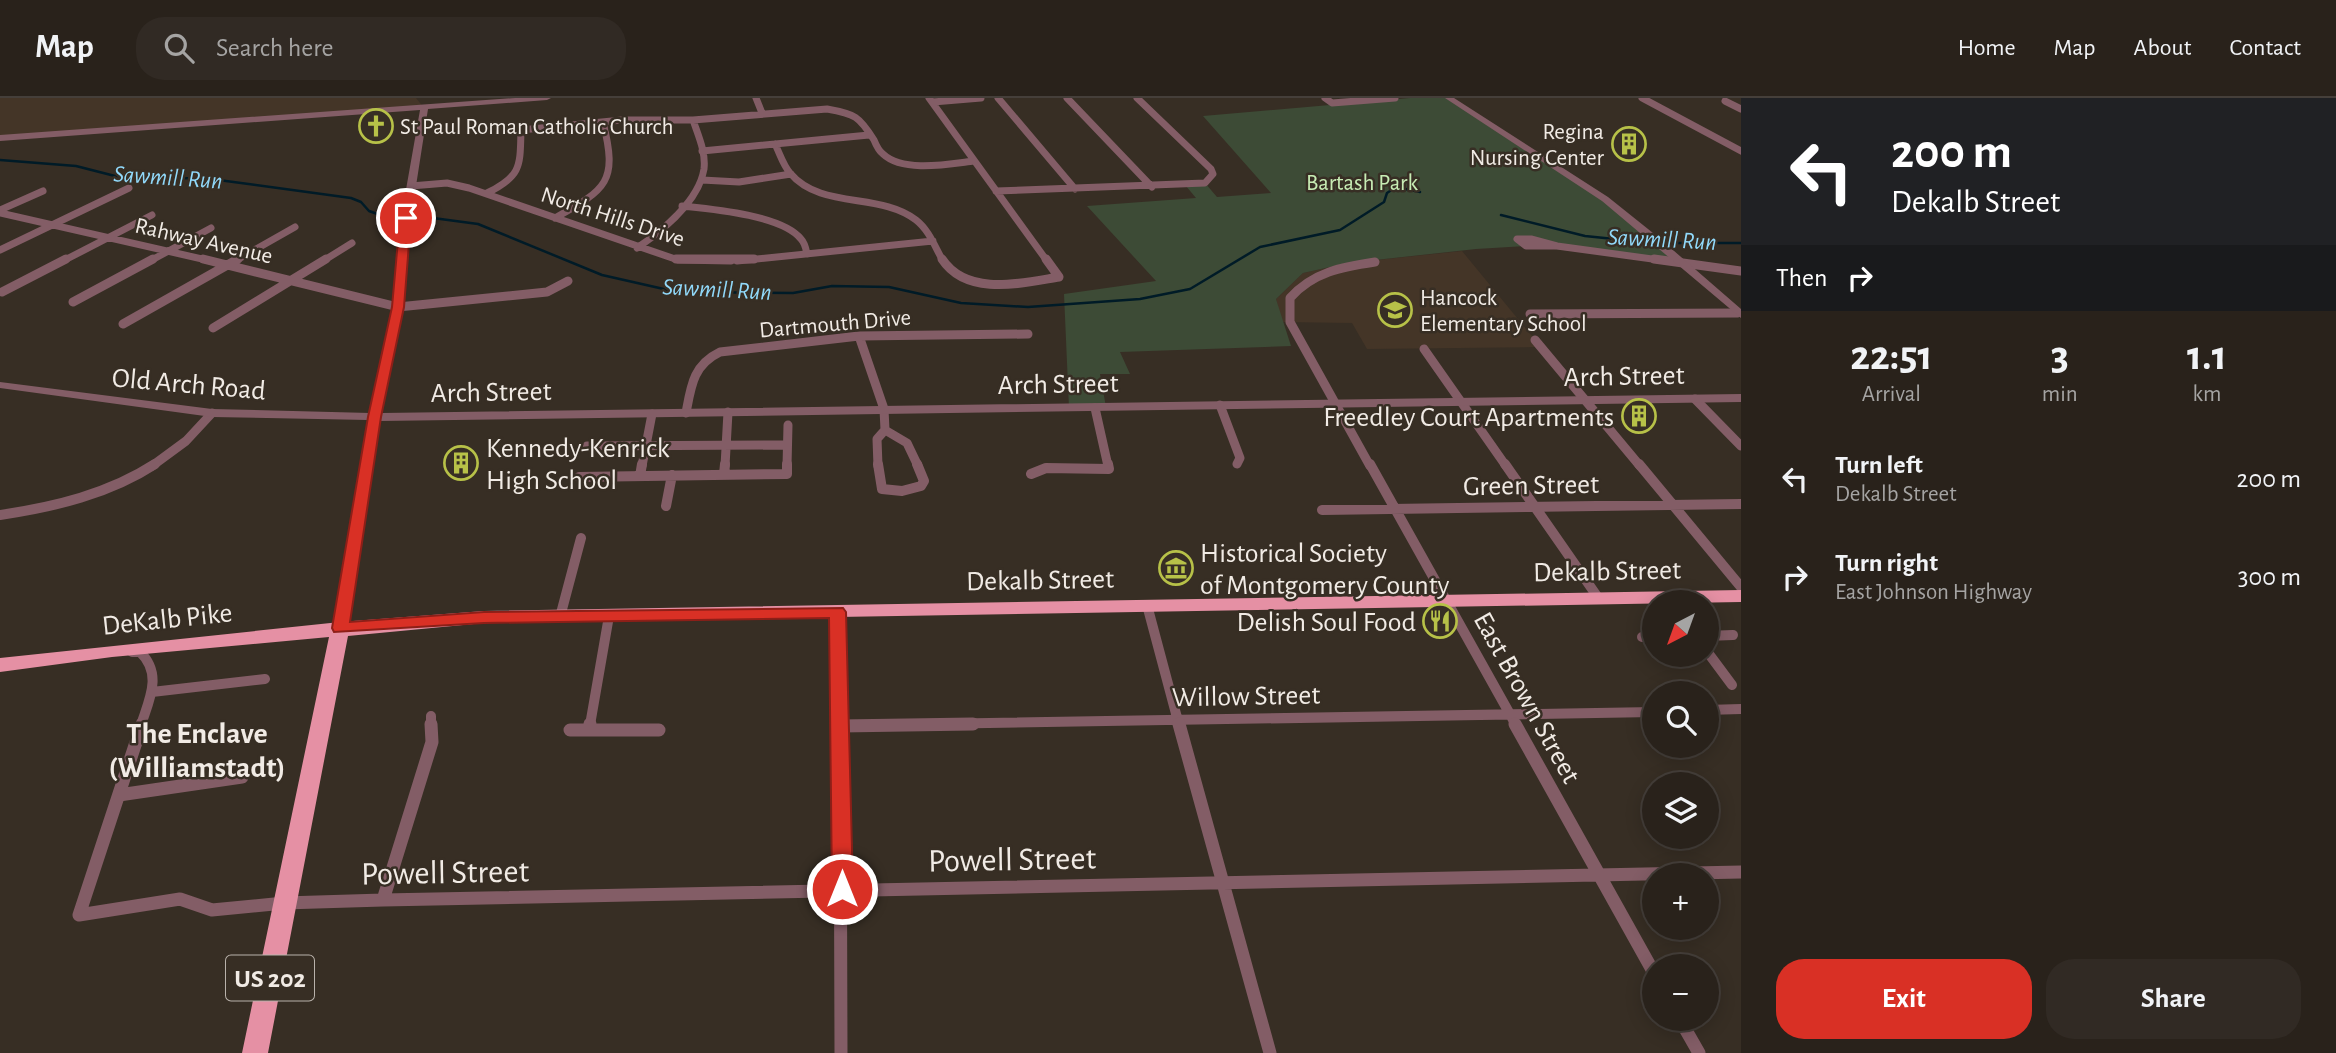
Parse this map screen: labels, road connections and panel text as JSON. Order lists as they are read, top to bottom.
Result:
{
  "streets": {
    "highway": ["Dekalb Street", "DeKalb Pike", "US 202"],
    "street": [
      "North Hills Drive",
      "Rahway Avenue",
      "Dartmouth Drive",
      "Arch Street",
      "Old Arch Road",
      "Green Street",
      "Willow Street",
      "East Brown Street",
      "Powell Street"
    ]
  },
  "crossings": [
    ["Dartmouth Drive", "Arch Street"],
    ["Arch Street", "Old Arch Road"],
    ["Arch Street", "East Brown Street"],
    ["Green Street", "East Brown Street"],
    ["Dekalb Street", "DeKalb Pike"],
    ["Dekalb Street", "East Brown Street"],
    ["Dekalb Street", "US 202"],
    ["DeKalb Pike", "US 202"],
    ["Willow Street", "East Brown Street"],
    ["East Brown Street", "Powell Street"],
    ["Powell Street", "US 202"]
  ],
  "districts": ["The Enclave (Williamstadt)"],
  "water": ["Sawmill Run"],
  "parks": ["Bartash Park"],
  "places": {
    "church": ["St Paul Roman Catholic Church"],
    "building": ["Regina Nursing Center", "Freedley Court Apartments", "Kennedy-Kenrick High School"],
    "school or university": ["Hancock Elementary School"],
    "museum": ["Historical Society of Montgomery County"],
    "restaurant": ["Delish Soul Food"]
  },
  "north": "bottom left",
  "page": {
    "header": "Map",
    "search": "Search here",
    "nav": [
      "Home",
      "Map",
      "About",
      "Contact"
    ],
    "turn": ["200 m", "Dekalb Street"],
    "then": "Then",
    "eta": [
      "22:51",
      "Arrival",
      "3",
      "min",
      "1.1",
      "km"
    ],
    "list": [
      {
        "name": "Turn left",
        "note": "Dekalb Street",
        "value": "200 m"
      },
      {
        "name": "Turn right",
        "note": "East Johnson Highway",
        "value": "300 m"
      }
    ],
    "map_buttons": ["+", "−"],
    "buttons": ["Exit", "Share"]
  }
}
